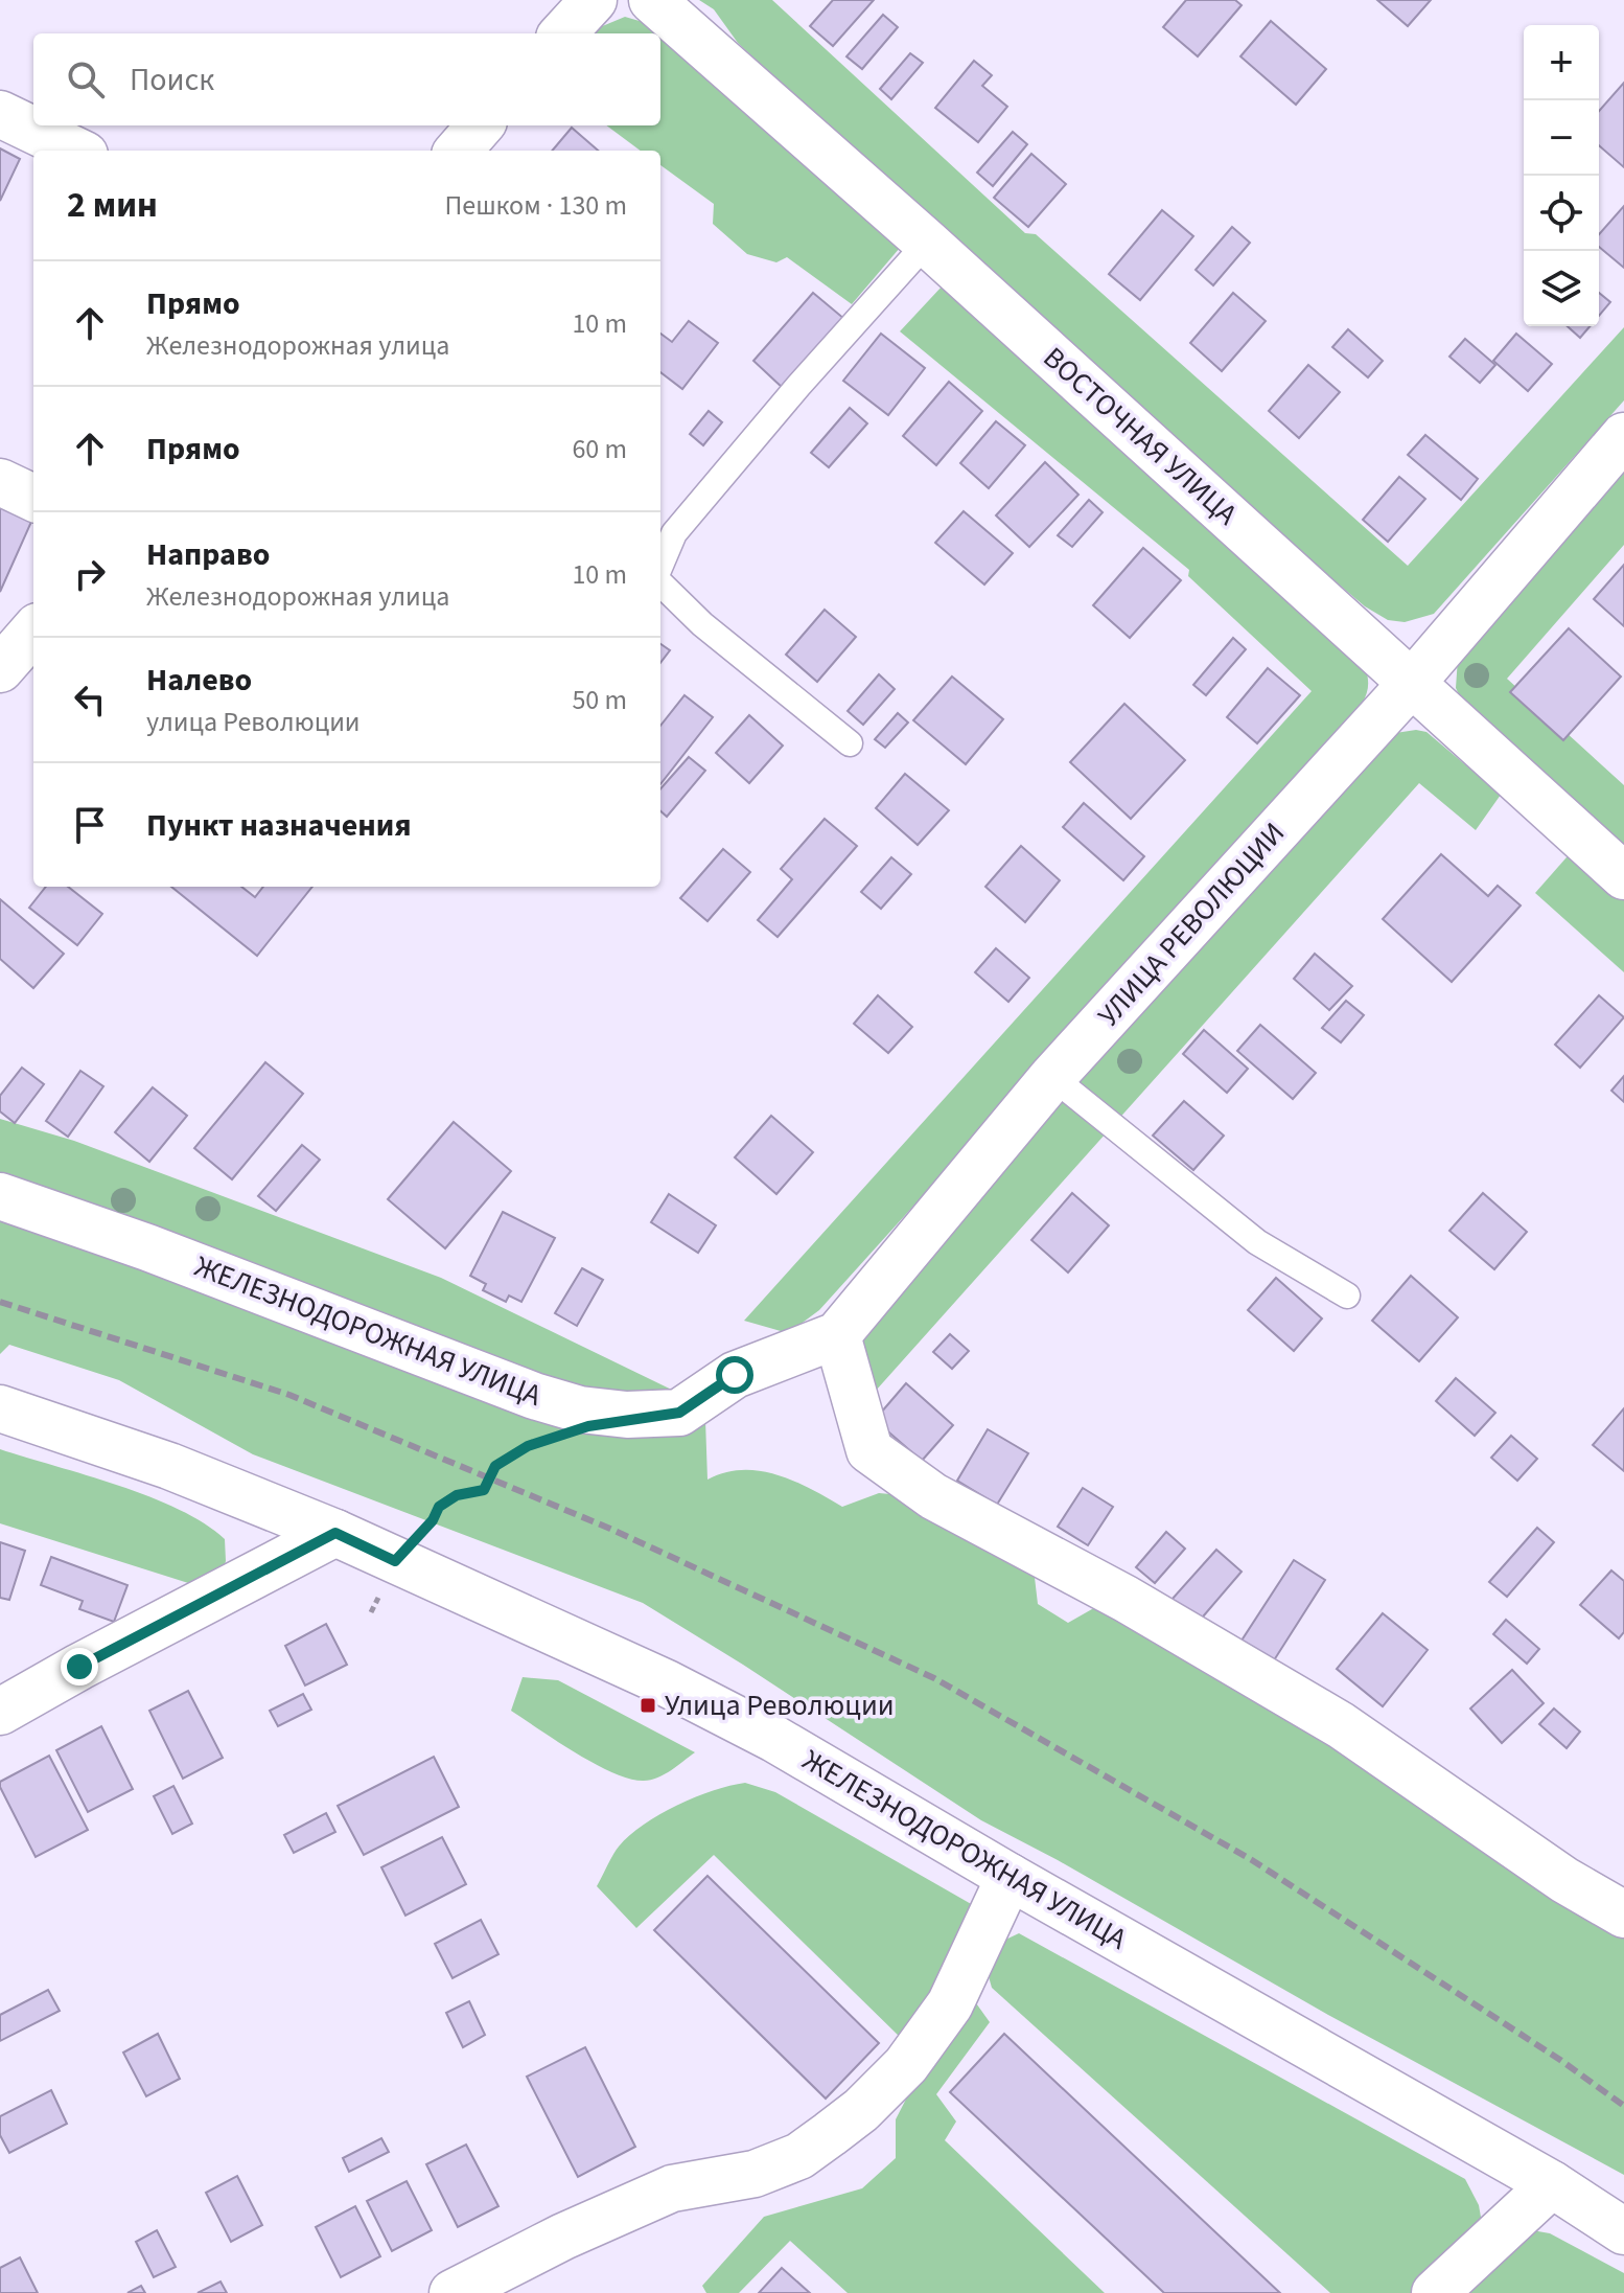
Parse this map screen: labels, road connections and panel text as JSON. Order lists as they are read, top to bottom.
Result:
{
  "streets": {
    "street": ["ВОСТОЧНАЯ УЛИЦА", "УЛИЦА РЕВОЛЮЦИИ", "ЖЕЛЕЗНОДОРОЖНАЯ УЛИЦА"]
  },
  "crossings": [
    ["ВОСТОЧНАЯ УЛИЦА", "УЛИЦА РЕВОЛЮЦИИ"],
    ["УЛИЦА РЕВОЛЮЦИИ", "ЖЕЛЕЗНОДОРОЖНАЯ УЛИЦА"]
  ],
  "places": {
    "transit": ["Улица Революции"]
  },
  "page": {
    "map_buttons": ["+", "−"],
    "search": "Поиск",
    "heading": ["2 мин", "Пешком · 130 m"],
    "list": [
      ["Прямо", "Железнодорожная улица", "10 m"],
      ["Прямо", "60 m"],
      ["Направо", "Железнодорожная улица", "10 m"],
      ["Налево", "улица Революции", "50 m"],
      "Пункт назначения"
    ]
  }
}
